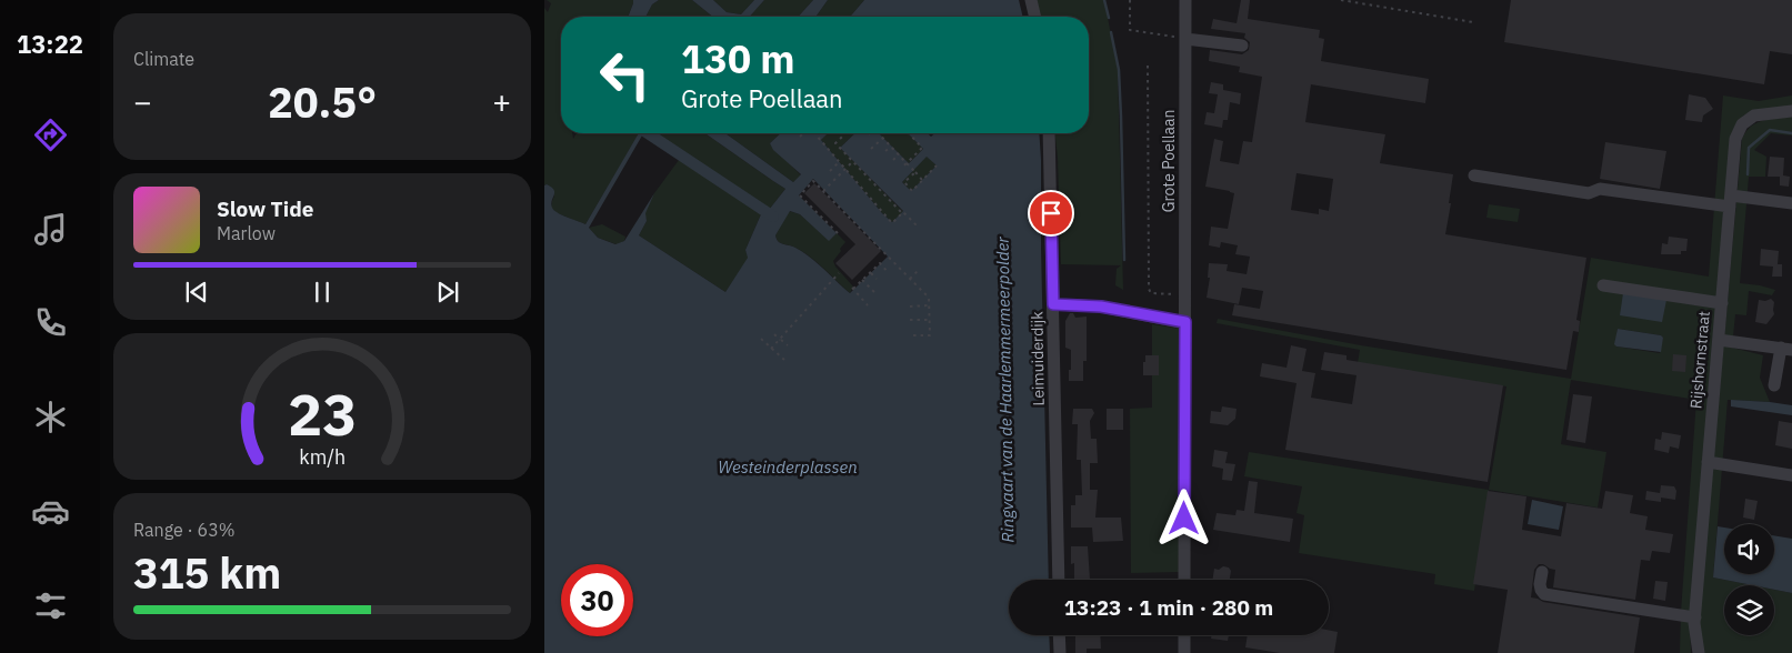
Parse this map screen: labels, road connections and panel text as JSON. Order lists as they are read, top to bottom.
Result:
{
  "streets": {
    "street": ["Grote Poellaan", "Leimuiderdijk", "Rijshornstraat"]
  },
  "water": ["Ringvaart van de Haarlemmermeerpolder", "Westeinderplassen"],
  "page": {
    "tabs": "13:22",
    "tile": [
      "Climate",
      ["Range · 63%", "315 km"]
    ],
    "turn": ["130 m", "Grote Poellaan"],
    "heat": ["−", "20.5°", "+"],
    "song": ["Slow Tide", "Marlow"],
    "limit": "30",
    "trip": "13:23 · 1 min · 280 m",
    "gauge": ["23", "km/h"]
  }
}
